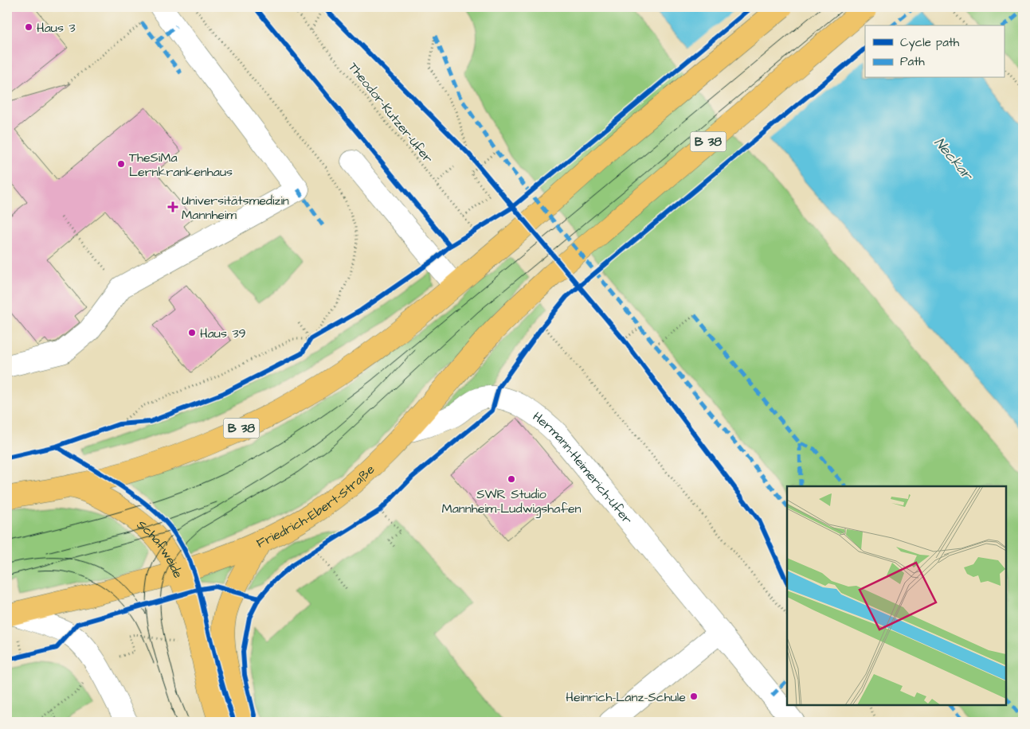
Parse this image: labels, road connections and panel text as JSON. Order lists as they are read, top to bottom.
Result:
{
  "streets": {
    "main road": ["B 38", "Friedrich-Ebert-Straße", "Schafweide"],
    "street": ["Hermann-Heimerich-Ufer"],
    "path": ["Theodor-Kutzer-Ufer"]
  },
  "crossings": [
    ["B 38", "Schafweide"],
    ["Hermann-Heimerich-Ufer", "Friedrich-Ebert-Straße"],
    ["Friedrich-Ebert-Straße", "Schafweide"]
  ],
  "water": ["Neckar"],
  "places": {
    "other": [
      "Haus 3",
      "TheSiMa Lernkrankenhaus",
      "Haus 39",
      "SWR Studio Mannheim-Ludwigshafen",
      "Heinrich-Lanz-Schule"
    ],
    "health": ["Universitätsmedizin Mannheim"]
  },
  "legend": ["Cycle path", "Path"]
}
